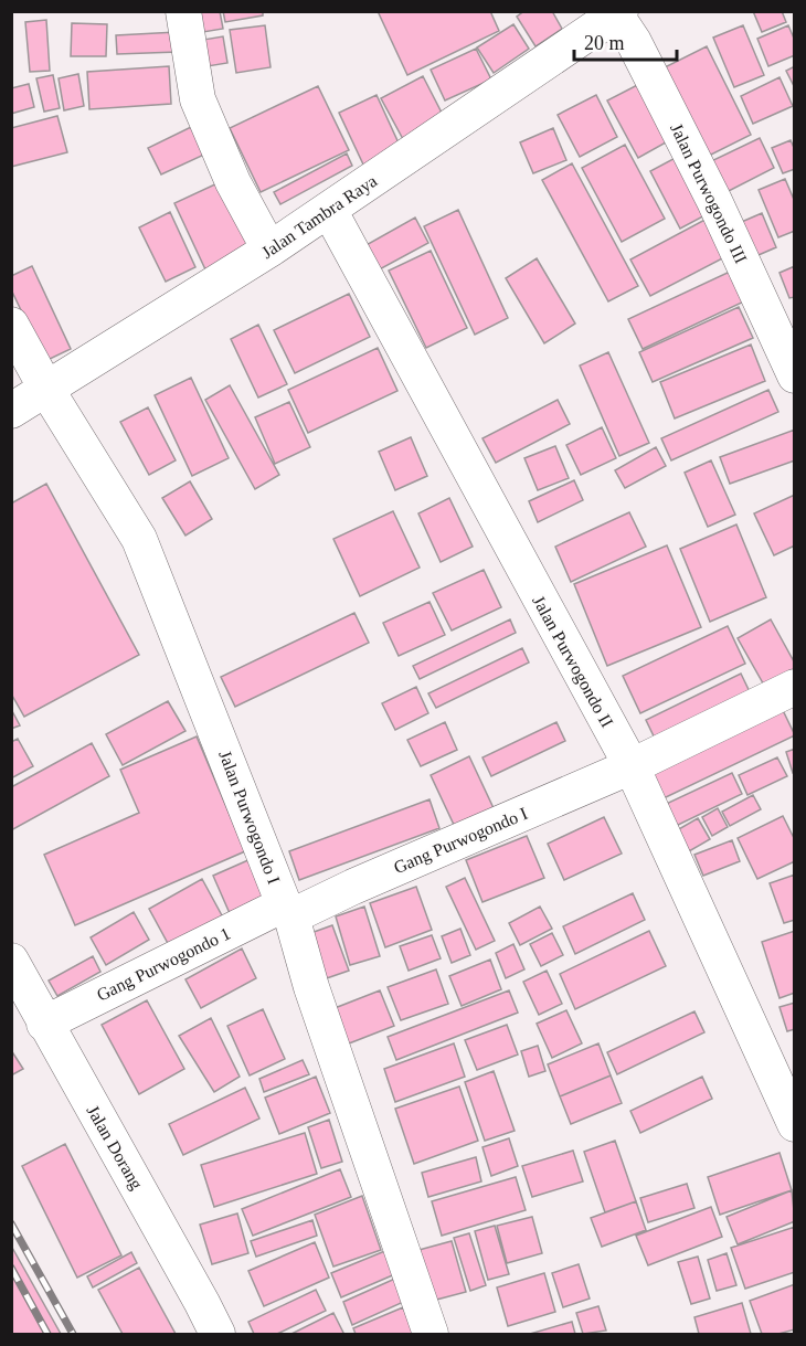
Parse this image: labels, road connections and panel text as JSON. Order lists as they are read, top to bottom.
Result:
{
  "streets": {
    "street": [
      "Jalan Purwogondo III",
      "Jalan Tambra Raya",
      "Jalan Purwogondo II",
      "Jalan Purwogondo I",
      "Gang Purwogondo I",
      "Gang Purwogondo 1",
      "Jalan Dorang"
    ]
  },
  "crossings": [
    ["Jalan Purwogondo III", "Jalan Tambra Raya"],
    ["Jalan Tambra Raya", "Jalan Purwogondo II"],
    ["Jalan Tambra Raya", "Jalan Purwogondo I"],
    ["Jalan Purwogondo II", "Gang Purwogondo I"],
    ["Jalan Purwogondo I", "Gang Purwogondo I"],
    ["Jalan Purwogondo I", "Gang Purwogondo 1"],
    ["Gang Purwogondo I", "Gang Purwogondo 1"],
    ["Gang Purwogondo 1", "Jalan Dorang"]
  ],
  "scale_bar": "20 m"
}
